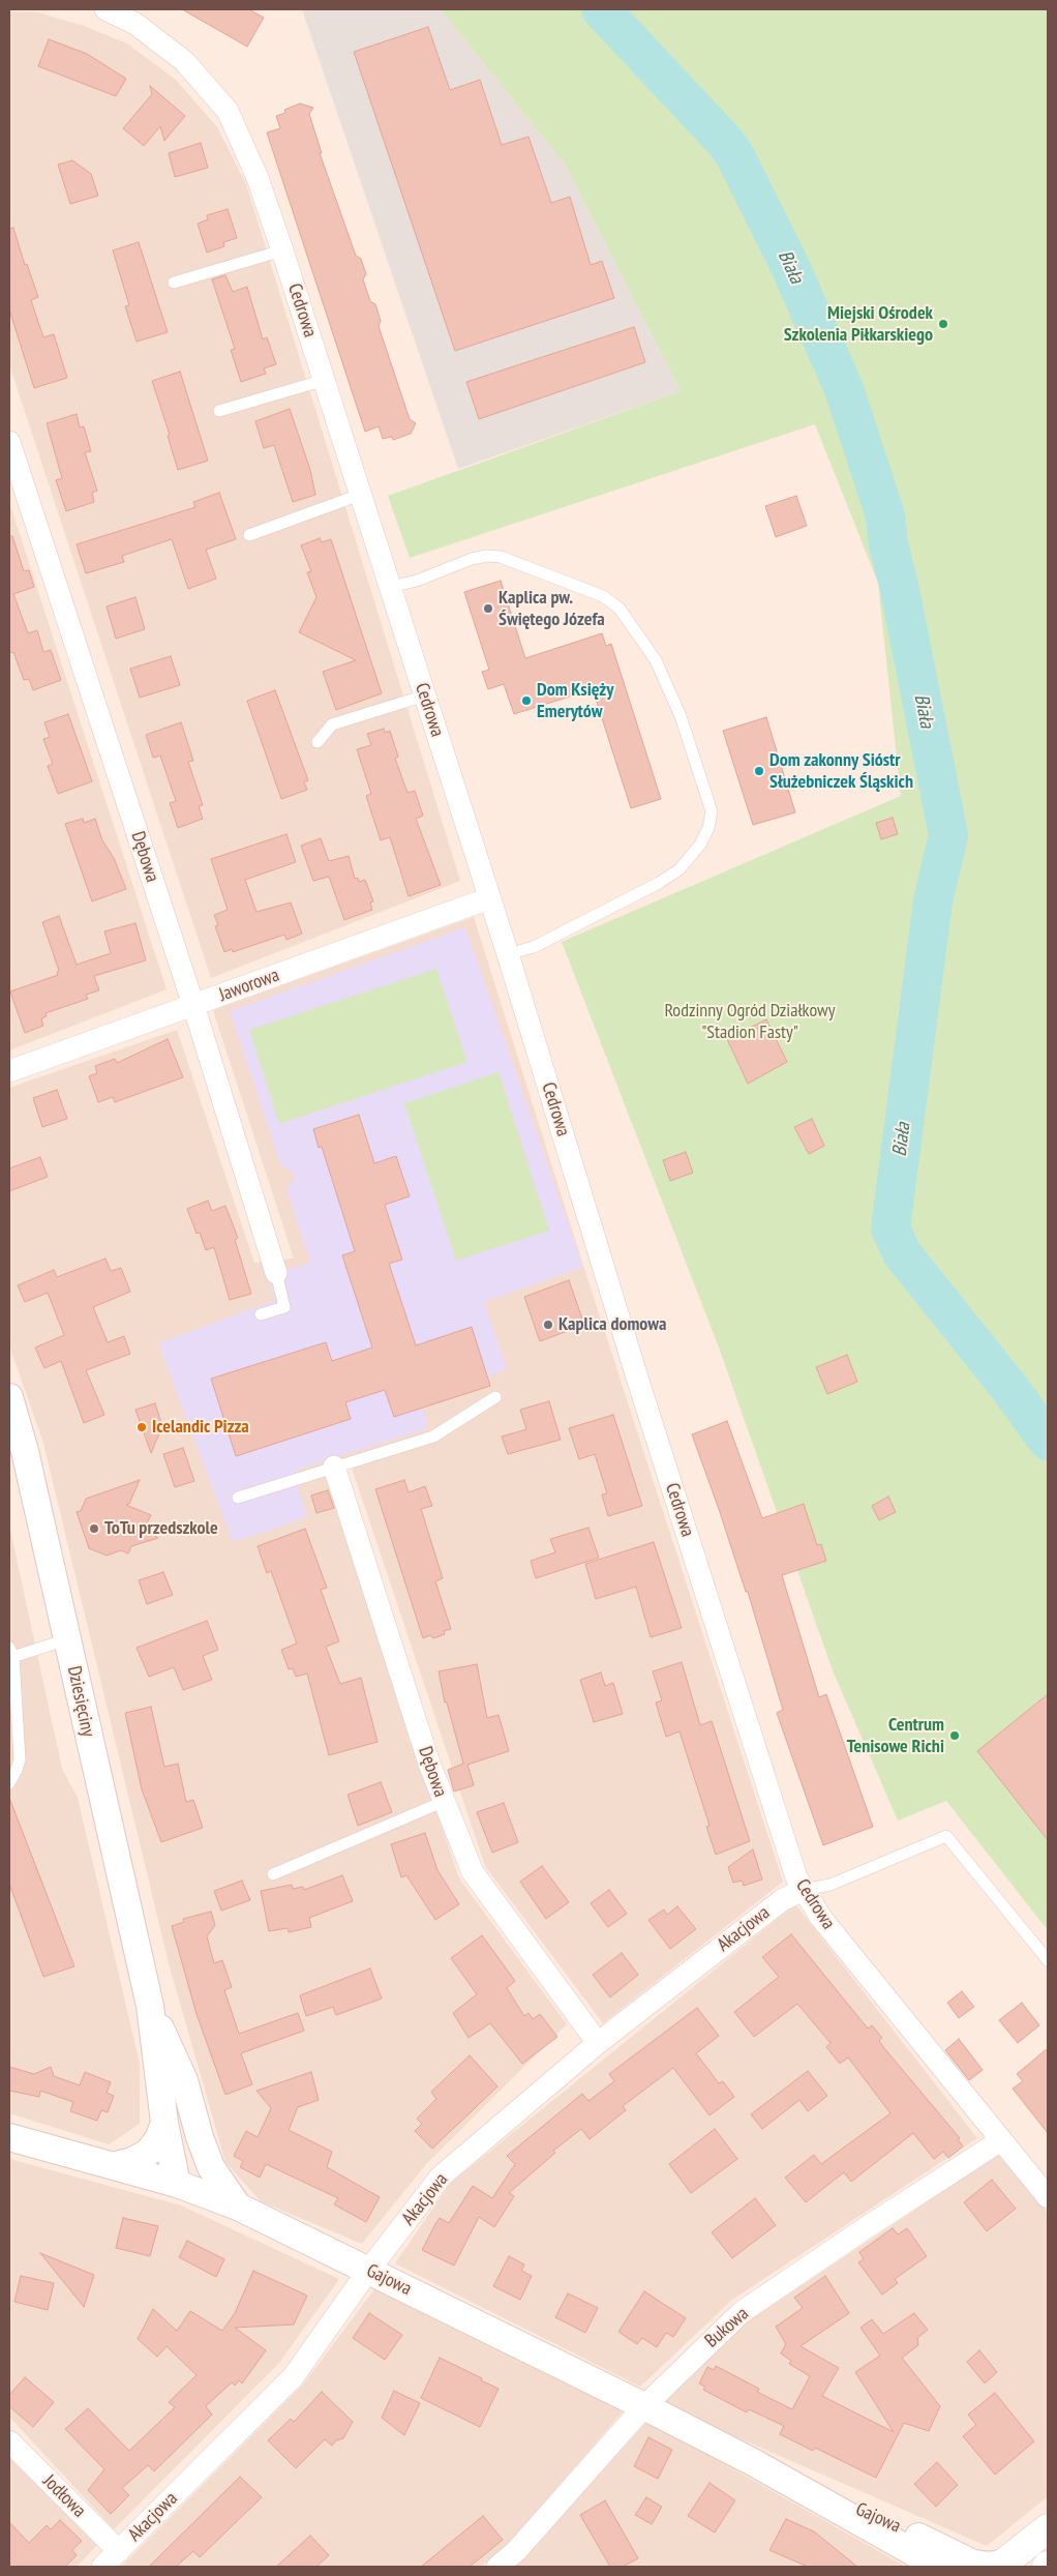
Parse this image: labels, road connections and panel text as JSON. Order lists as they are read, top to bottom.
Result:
{
  "streets": {
    "street": [
      "Cedrowa",
      "Dębowa",
      "Jaworowa",
      "Dziesięciny",
      "Akacjowa",
      "Gajowa",
      "Bukowa",
      "Jodłowa"
    ]
  },
  "crossings": [
    ["Cedrowa", "Jaworowa"],
    ["Cedrowa", "Akacjowa"],
    ["Cedrowa", "Bukowa"],
    ["Dębowa", "Jaworowa"],
    ["Dębowa", "Akacjowa"],
    ["Dziesięciny", "Gajowa"],
    ["Akacjowa", "Gajowa"],
    ["Akacjowa", "Jodłowa"],
    ["Gajowa", "Bukowa"]
  ],
  "water": ["Biała"],
  "parks": ["Rodzinny Ogród Działkowy \"Stadion Fasty\""],
  "places": [
    "Miejski Ośrodek Szkolenia Piłkarskiego",
    "Kaplica pw. Świętego Józefa",
    "Dom Księży Emerytów",
    "Dom zakonny Sióstr Służebniczek Śląskich",
    "Kaplica domowa",
    "Icelandic Pizza",
    "ToTu przedszkole",
    "Centrum Tenisowe Richi"
  ]
}
